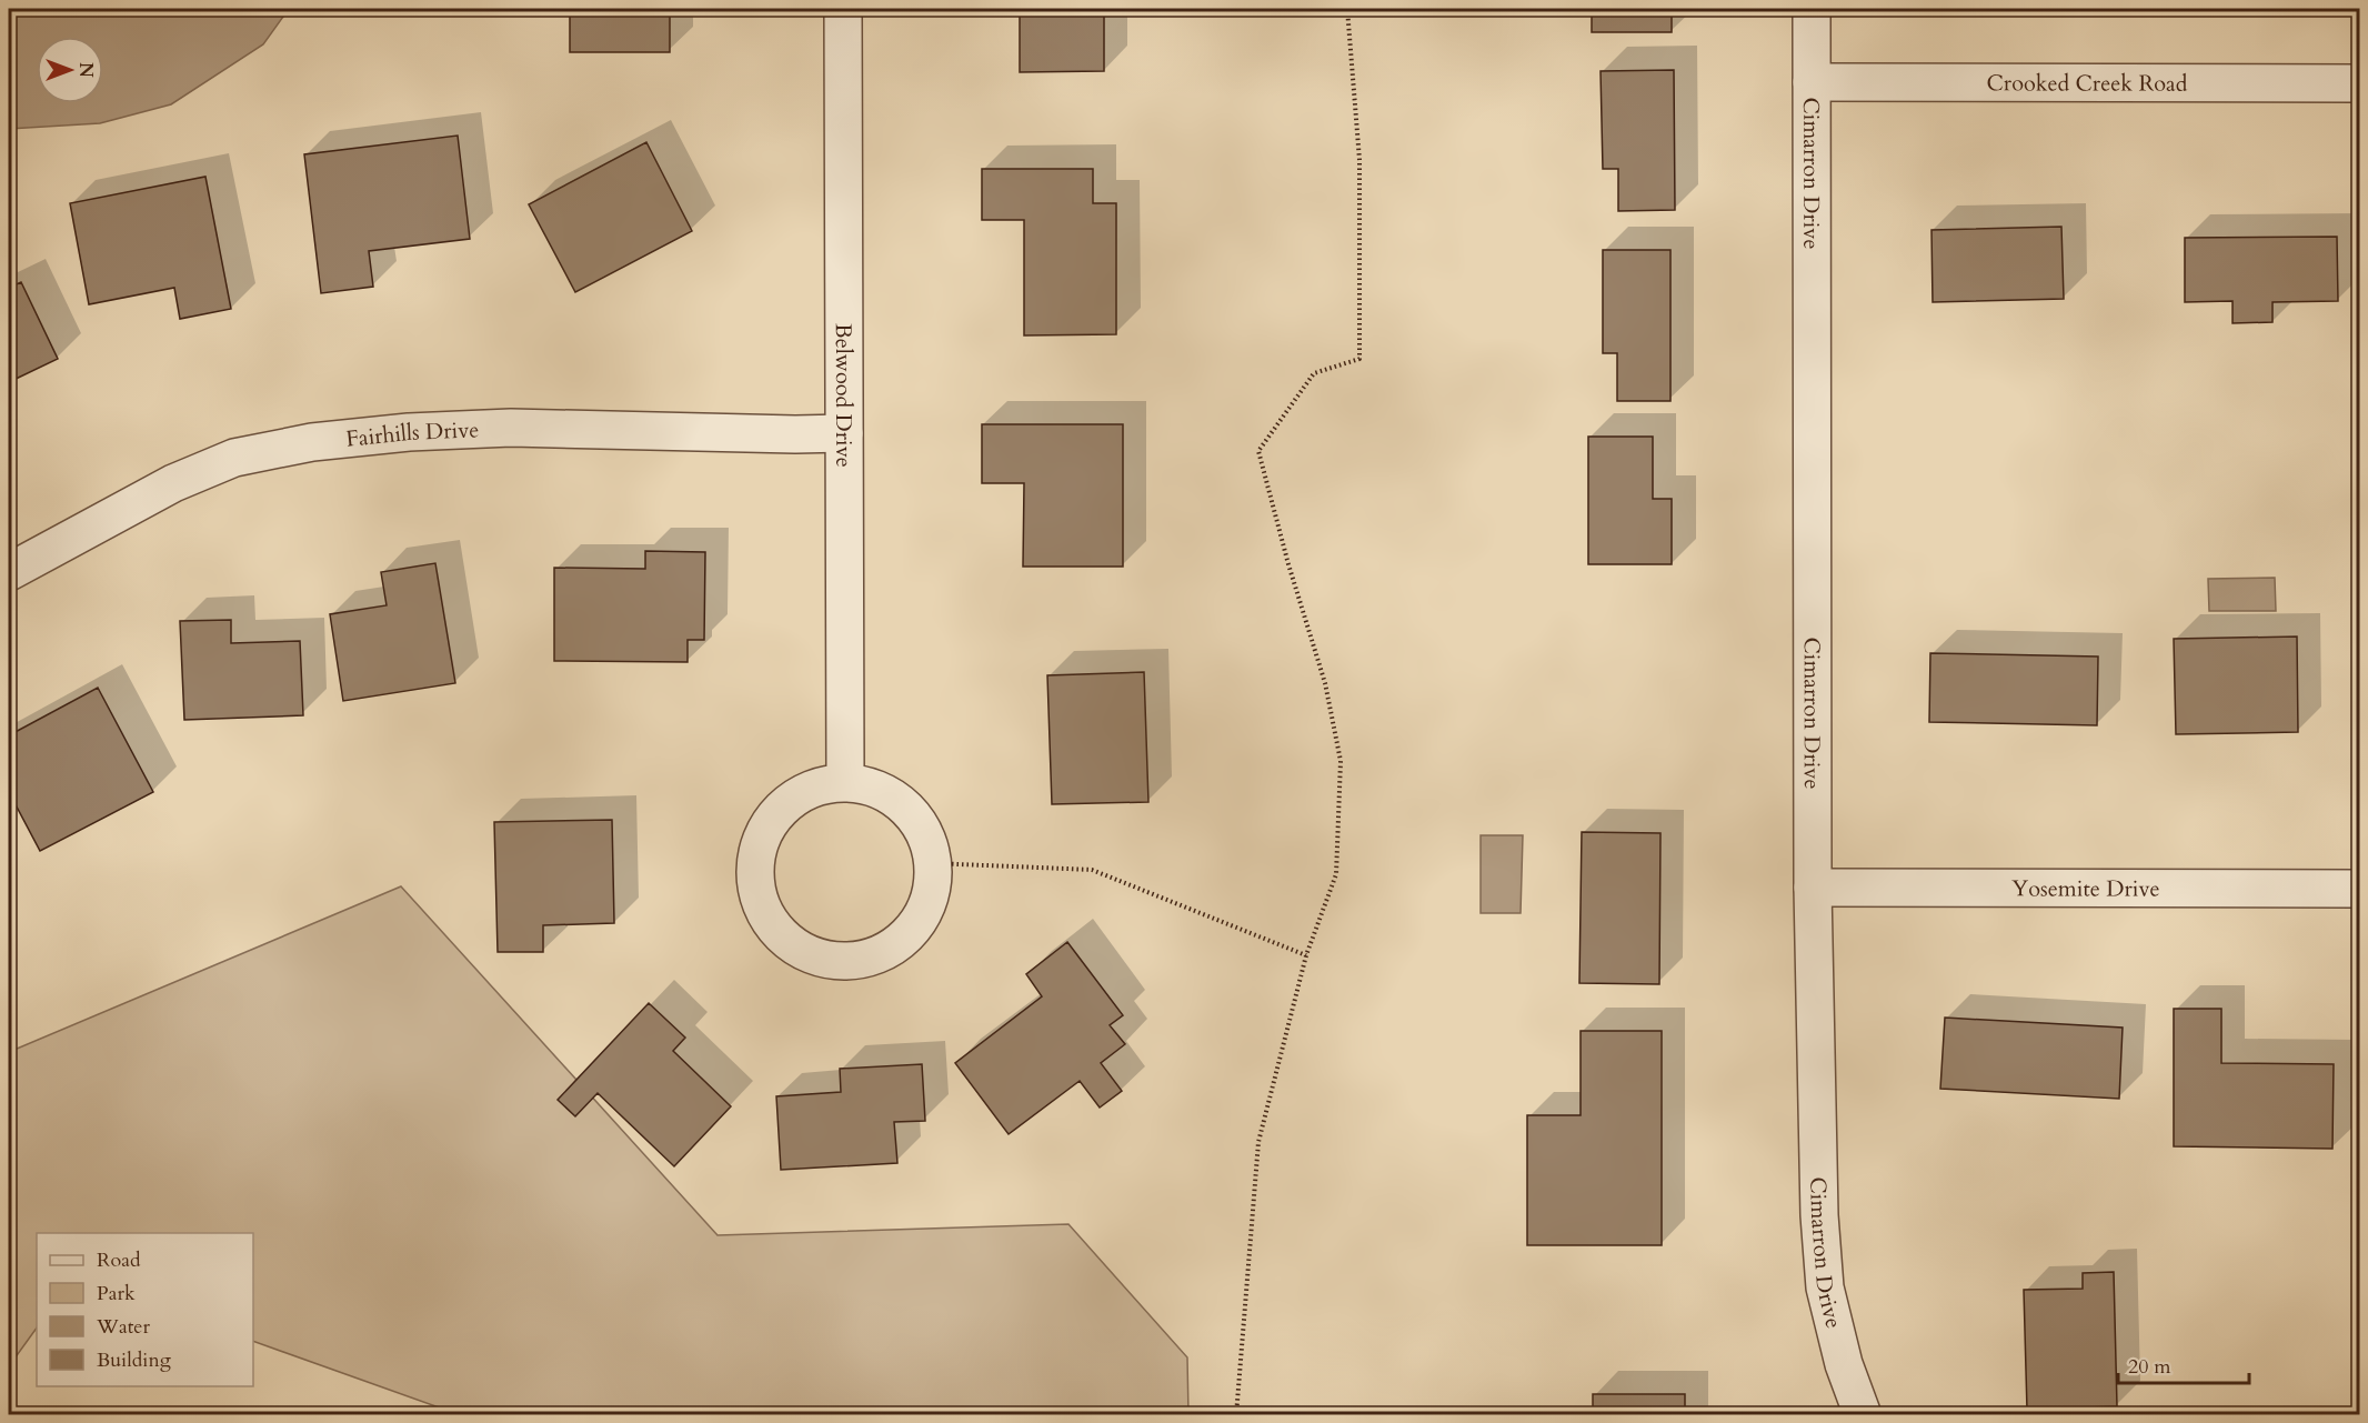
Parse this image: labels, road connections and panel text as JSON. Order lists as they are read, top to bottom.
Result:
{
  "streets": {
    "street": [
      "Crooked Creek Road",
      "Cimarron Drive",
      "Belwood Drive",
      "Fairhills Drive",
      "Yosemite Drive"
    ]
  },
  "crossings": [
    ["Crooked Creek Road", "Cimarron Drive"],
    ["Cimarron Drive", "Yosemite Drive"],
    ["Belwood Drive", "Fairhills Drive"]
  ],
  "legend": [
    "Road",
    "Park",
    "Water",
    "Building"
  ],
  "scale_bar": "20 m",
  "north": "right"
}
